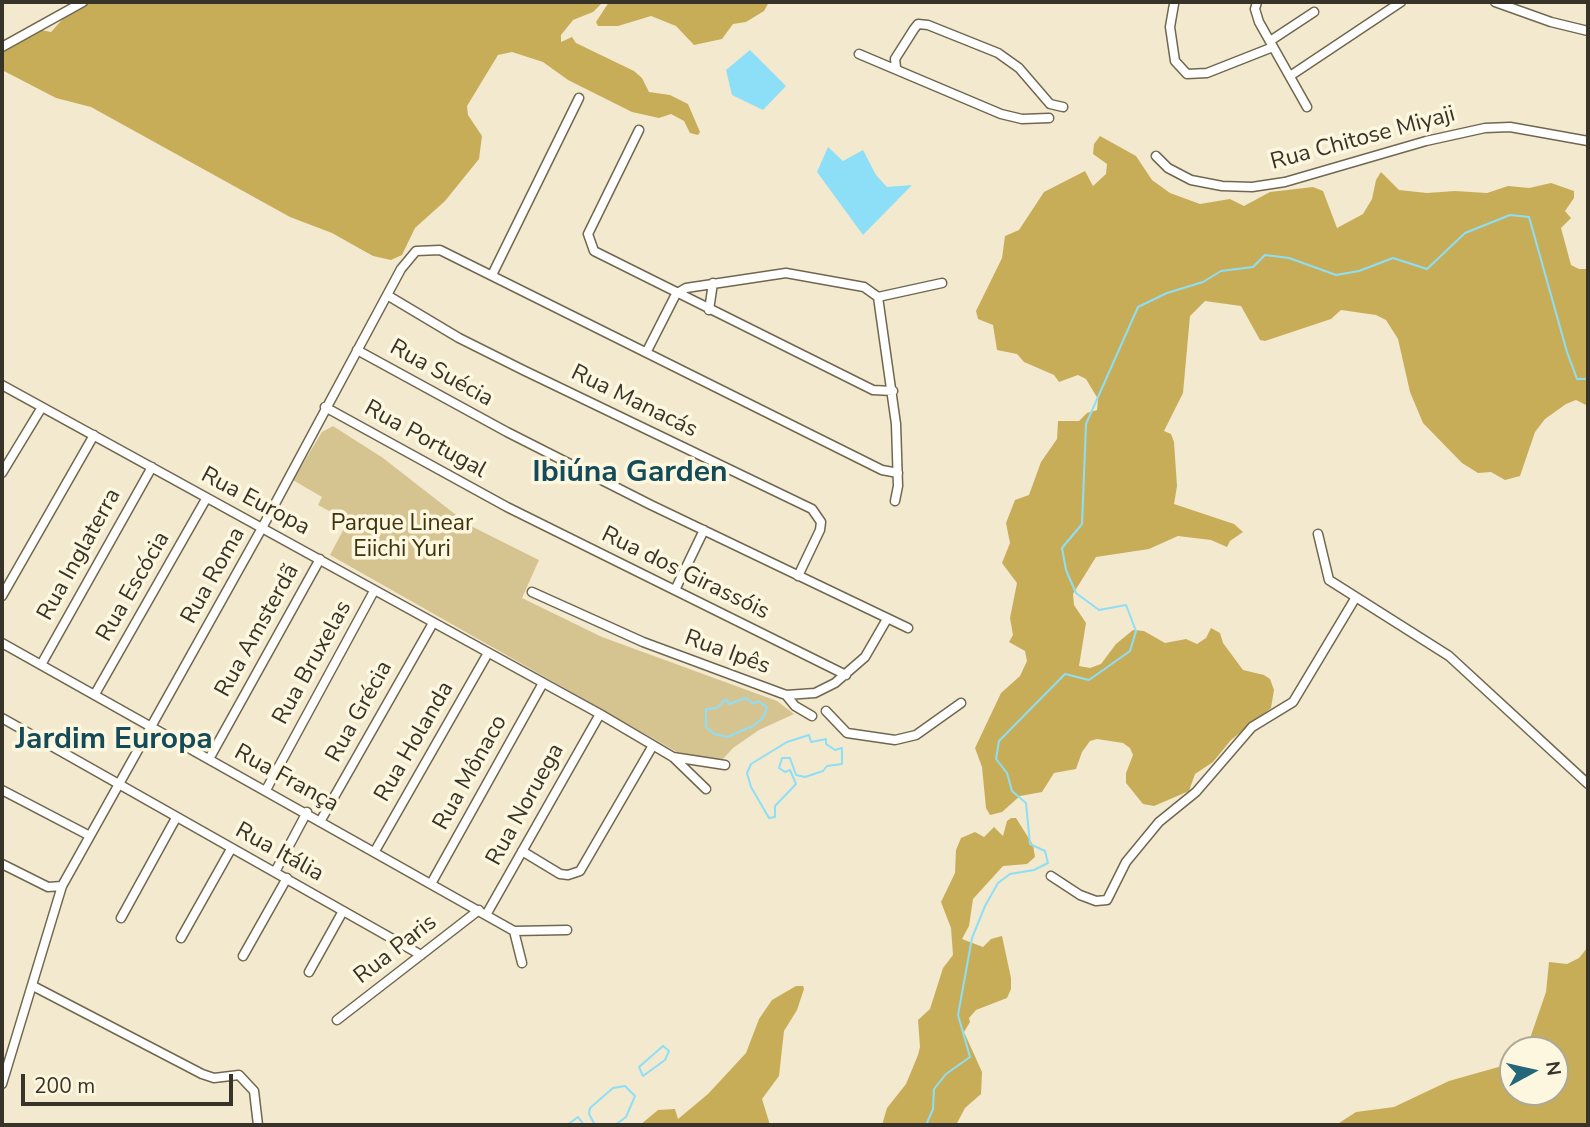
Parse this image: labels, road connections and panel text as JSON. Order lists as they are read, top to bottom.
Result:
{
  "streets": {
    "street": [
      "Rua Chitose Miyaji",
      "Rua Suécia",
      "Rua Manacás",
      "Rua Portugal",
      "Rua Europa",
      "Rua Inglaterra",
      "Rua dos Girassóis",
      "Rua Roma",
      "Rua Escócia",
      "Rua Amsterdã",
      "Rua Ipês",
      "Rua Bruxelas",
      "Rua Grécia",
      "Rua Holanda",
      "Rua Mônaco",
      "Rua França",
      "Rua Noruega",
      "Rua Itália",
      "Rua Paris"
    ]
  },
  "crossings": [
    ["Rua Suécia", "Rua Manacás"],
    ["Rua Suécia", "Rua Roma"],
    ["Rua Suécia", "Rua Ipês"],
    ["Rua Manacás", "Rua Roma"],
    ["Rua Portugal", "Rua dos Girassóis"],
    ["Rua Portugal", "Rua Roma"],
    ["Rua Europa", "Rua Inglaterra"],
    ["Rua Europa", "Rua Roma"],
    ["Rua Europa", "Rua Escócia"],
    ["Rua Europa", "Rua Amsterdã"],
    ["Rua Europa", "Rua Bruxelas"],
    ["Rua Europa", "Rua Grécia"],
    ["Rua Europa", "Rua Holanda"],
    ["Rua Europa", "Rua Mônaco"],
    ["Rua Europa", "Rua Noruega"],
    ["Rua Inglaterra", "Rua França"],
    ["Rua dos Girassóis", "Rua Ipês"],
    ["Rua Roma", "Rua França"],
    ["Rua Roma", "Rua Itália"],
    ["Rua Escócia", "Rua França"],
    ["Rua Amsterdã", "Rua França"],
    ["Rua Bruxelas", "Rua França"],
    ["Rua Grécia", "Rua França"],
    ["Rua Holanda", "Rua França"],
    ["Rua Mônaco", "Rua França"],
    ["Rua França", "Rua Noruega"],
    ["Rua França", "Rua Paris"],
    ["Rua Noruega", "Rua Paris"],
    ["Rua Itália", "Rua Paris"]
  ],
  "districts": ["Ibiúna Garden", "Jardim Europa"],
  "parks": ["Parque Linear Eiichi Yuri"],
  "scale_bar": "200 m",
  "north": "right"
}
